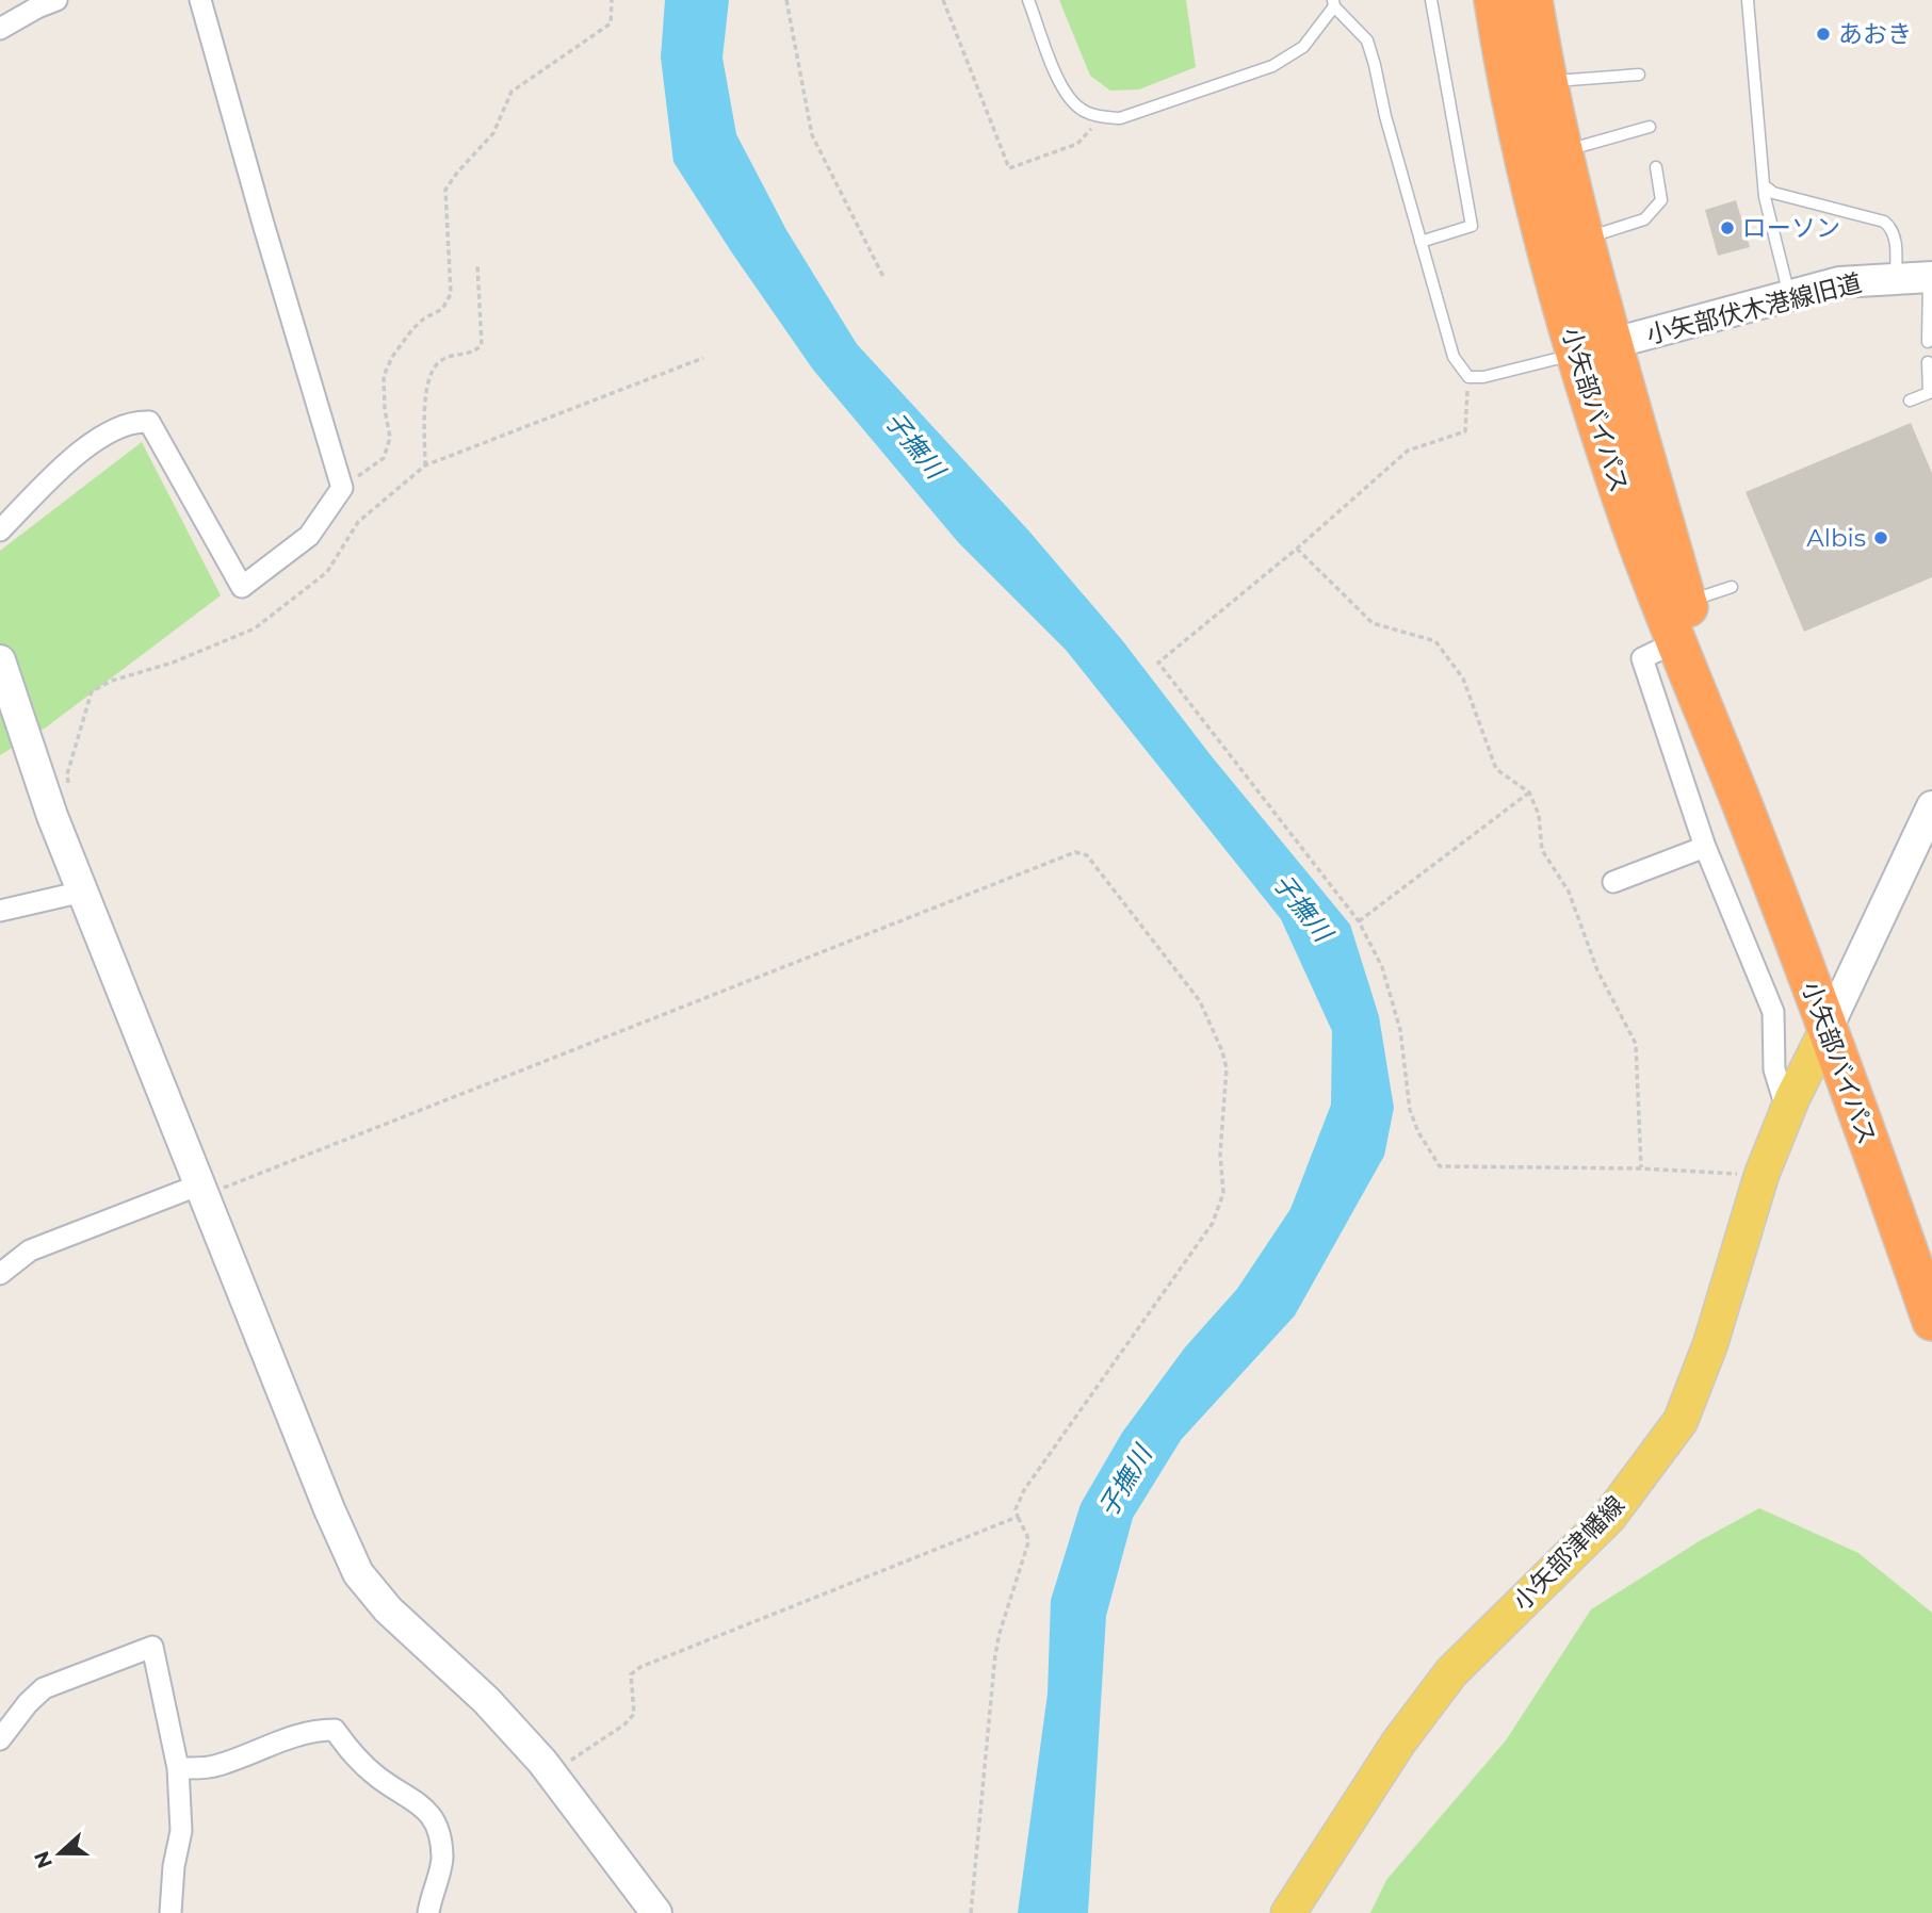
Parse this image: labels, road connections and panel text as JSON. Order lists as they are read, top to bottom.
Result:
{
  "streets": {
    "highway": ["小矢部バイパス"],
    "main road": ["小矢部津幡線"],
    "street": ["小矢部伏木港線旧道"]
  },
  "crossings": [
    ["小矢部伏木港線旧道", "小矢部バイパス"],
    ["小矢部バイパス", "小矢部津幡線"]
  ],
  "water": ["子撫川"],
  "places": ["あおき", "ローソン", "Albis"],
  "north": "left"
}
